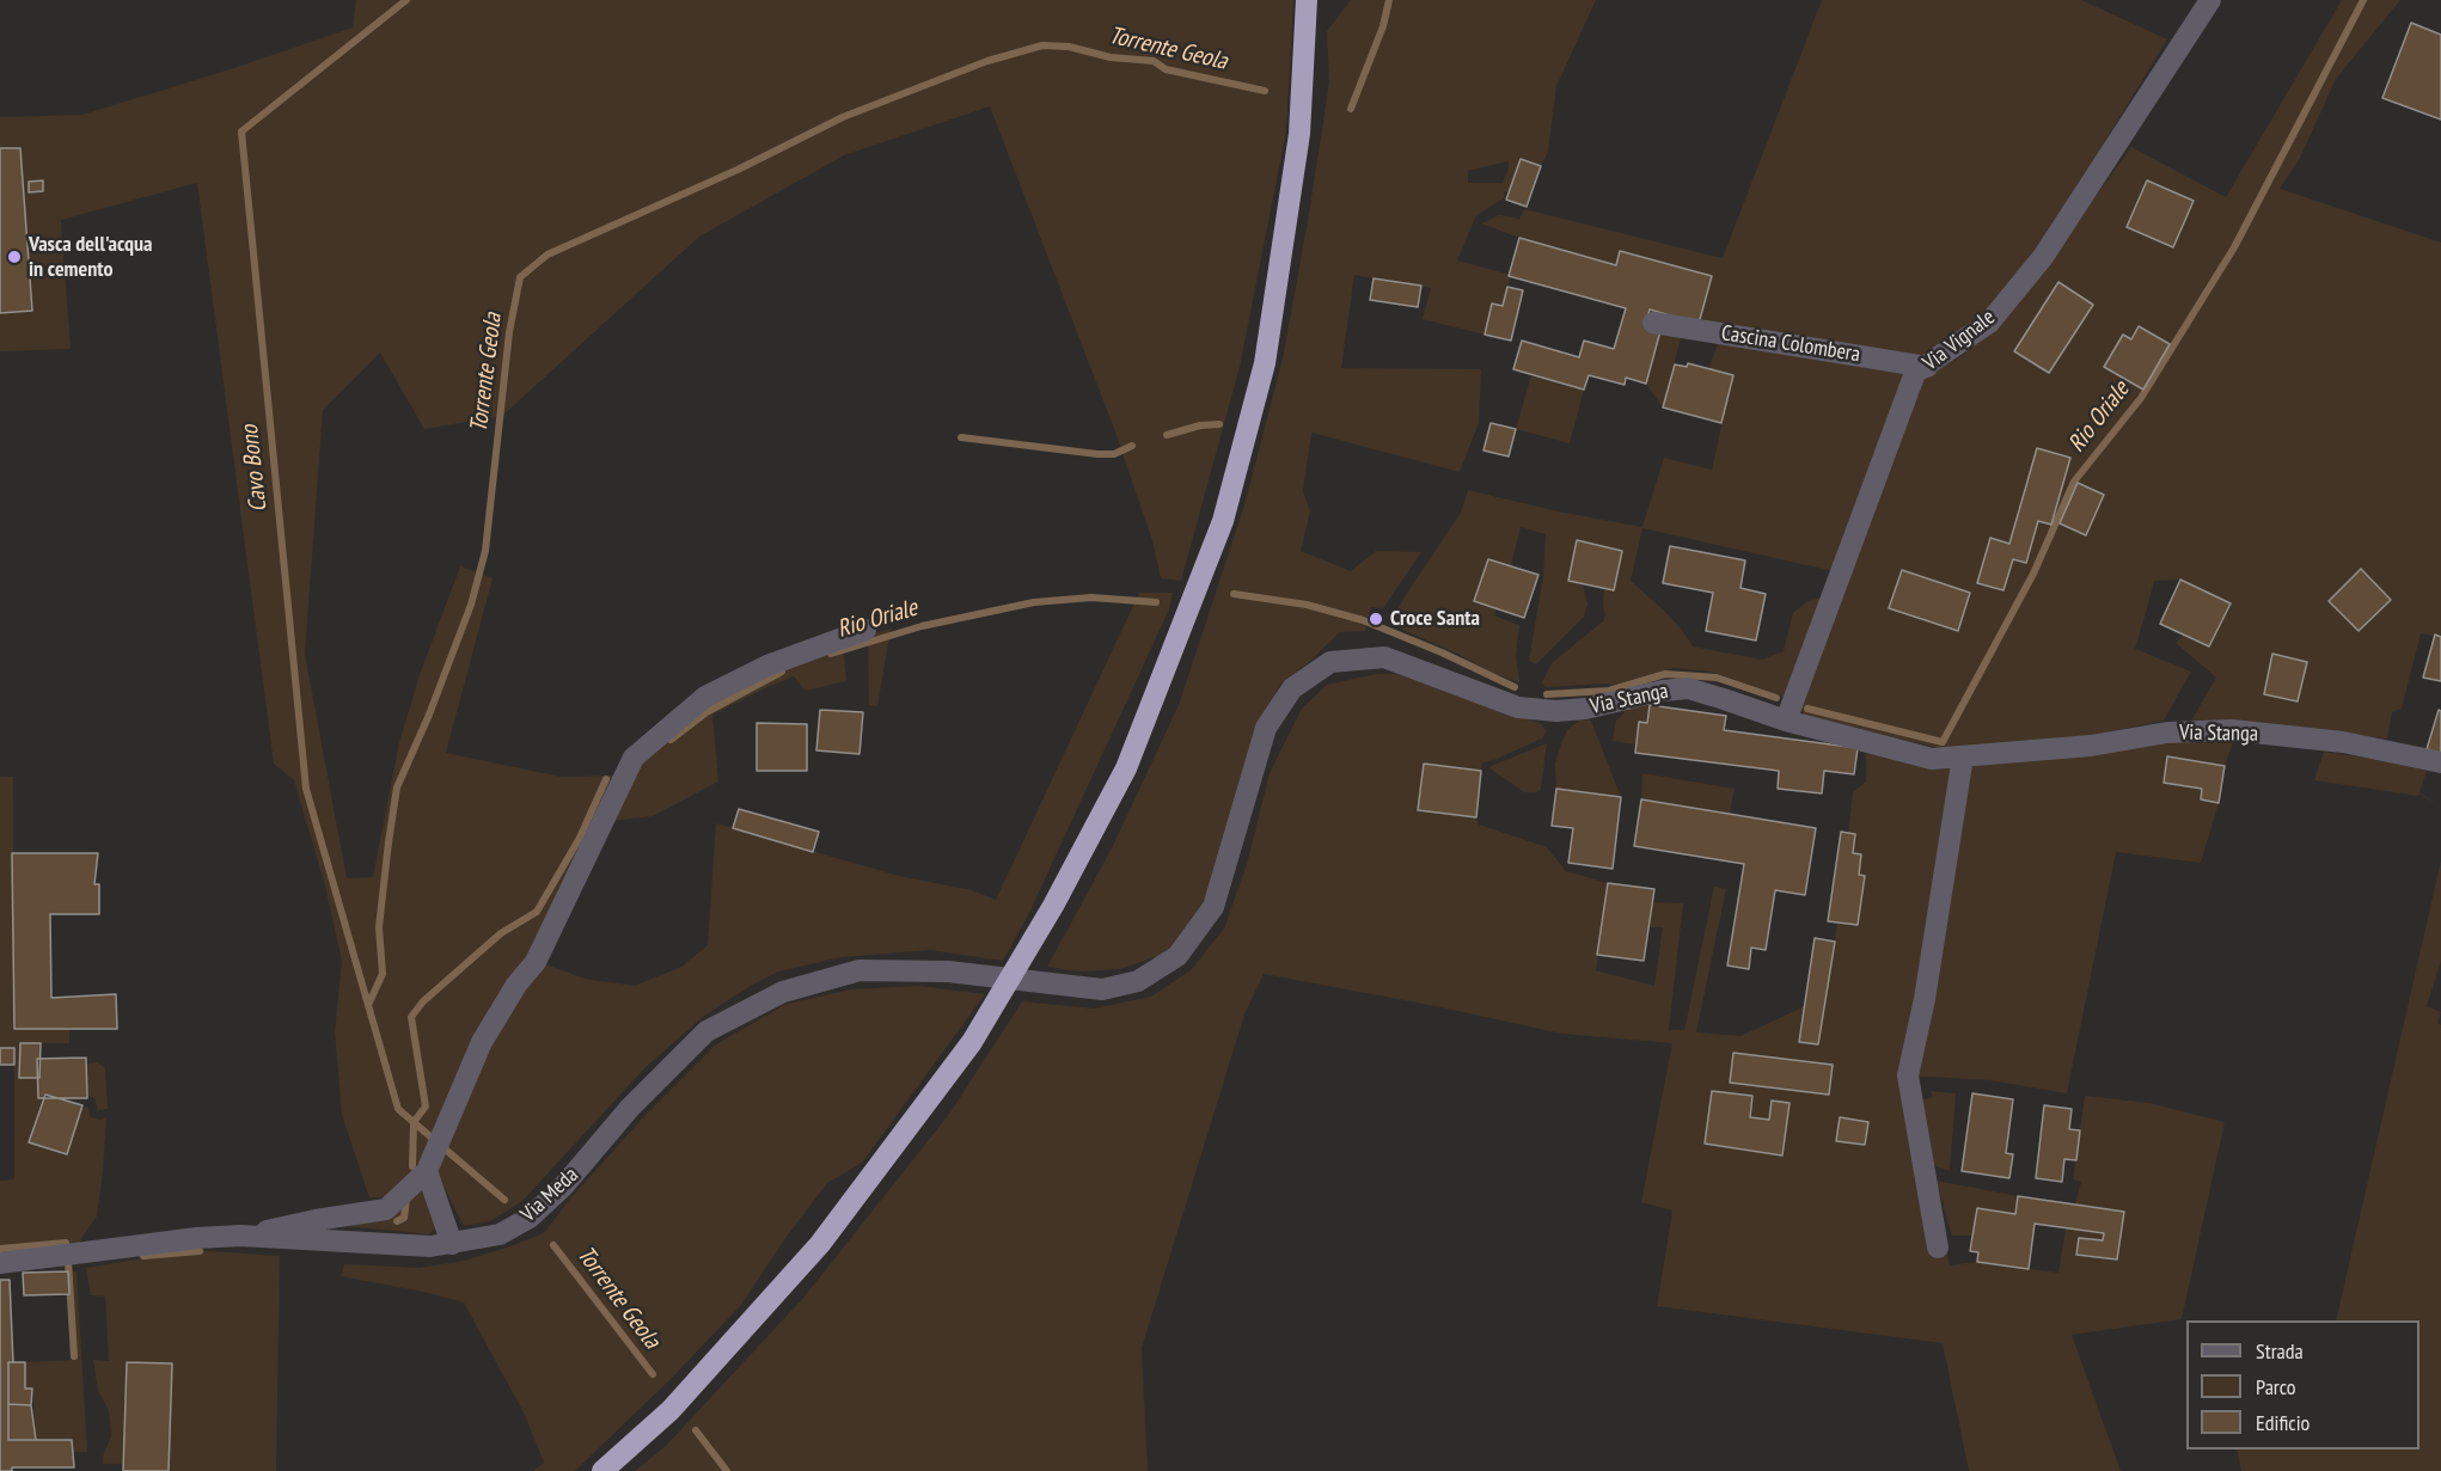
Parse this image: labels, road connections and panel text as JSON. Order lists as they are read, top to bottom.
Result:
{
  "streets": {
    "street": [
      "Via Vignale",
      "Cascina Colombera",
      "Via Stanga",
      "Via Meda"
    ]
  },
  "crossings": [
    ["Via Vignale", "Cascina Colombera"],
    ["Via Vignale", "Via Stanga"],
    ["Via Stanga", "Via Meda"]
  ],
  "water": ["Torrente Geola", "Rio Oriale", "Cavo Bono"],
  "places": ["Vasca dell'acqua in cemento", "Croce Santa"],
  "legend": ["Strada", "Parco", "Edificio"]
}
